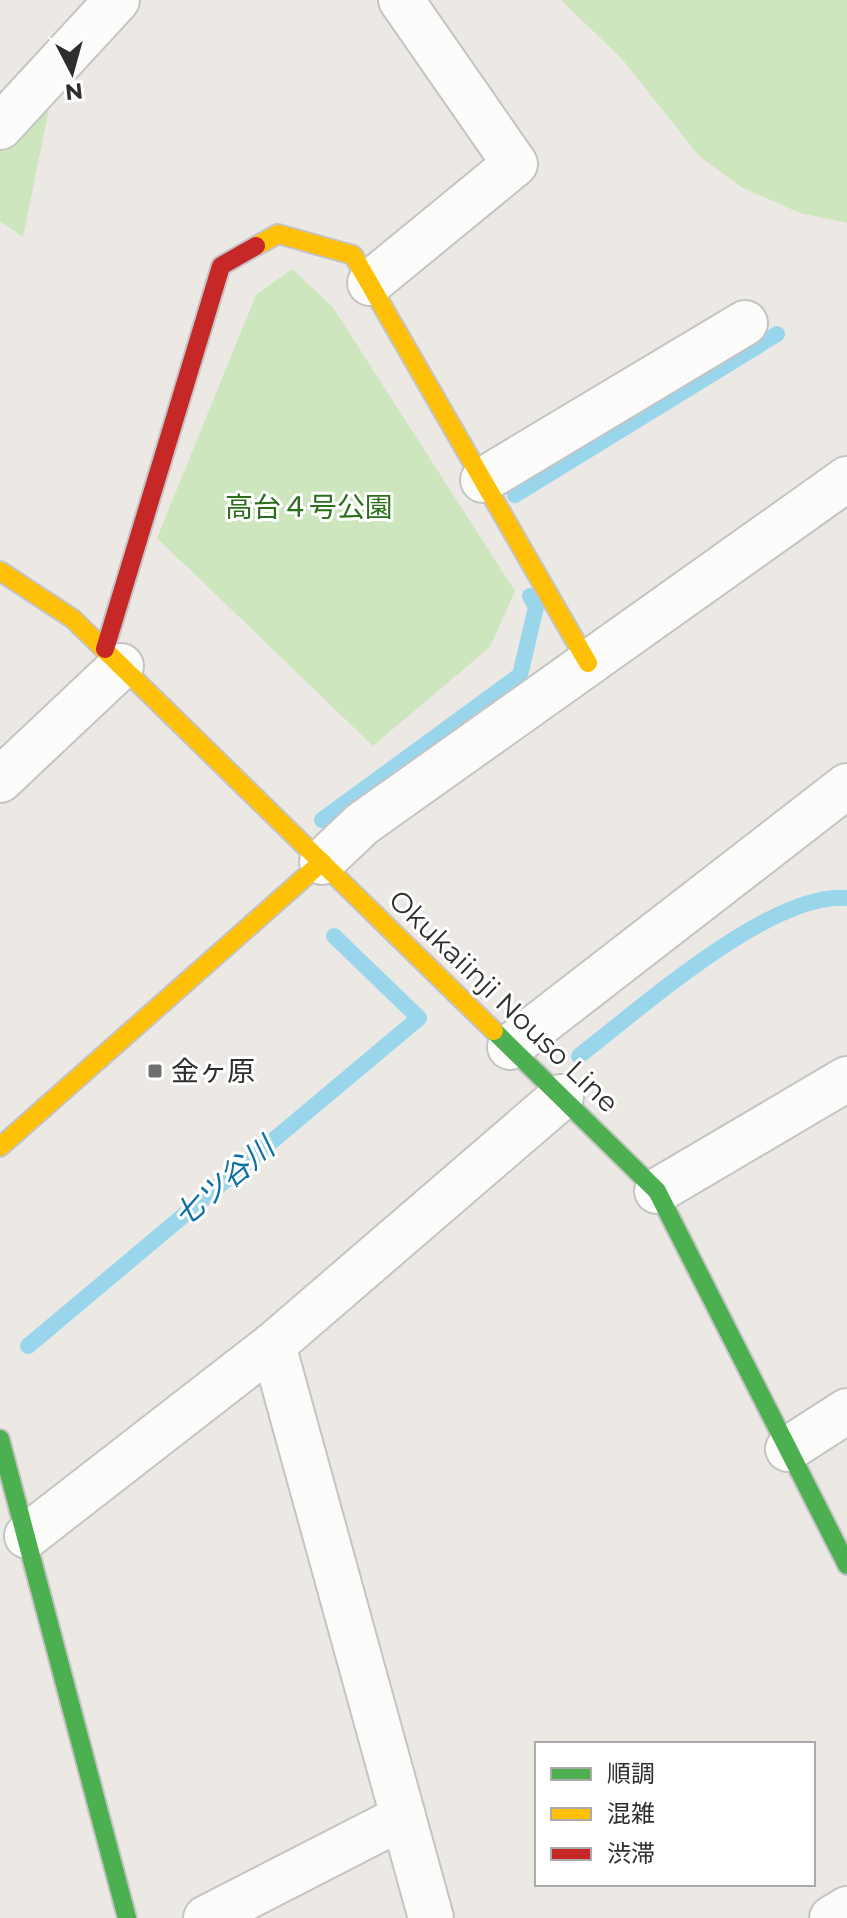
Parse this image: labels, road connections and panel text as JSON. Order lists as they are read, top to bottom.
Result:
{
  "streets": {
    "street": ["Okukaiinji Nouso Line"]
  },
  "water": ["七ツ谷川"],
  "parks": ["高台４号公園"],
  "places": {
    "transit": ["金ヶ原"]
  },
  "legend": ["順調", "混雑", "渋滞"],
  "north": "bottom"
}
